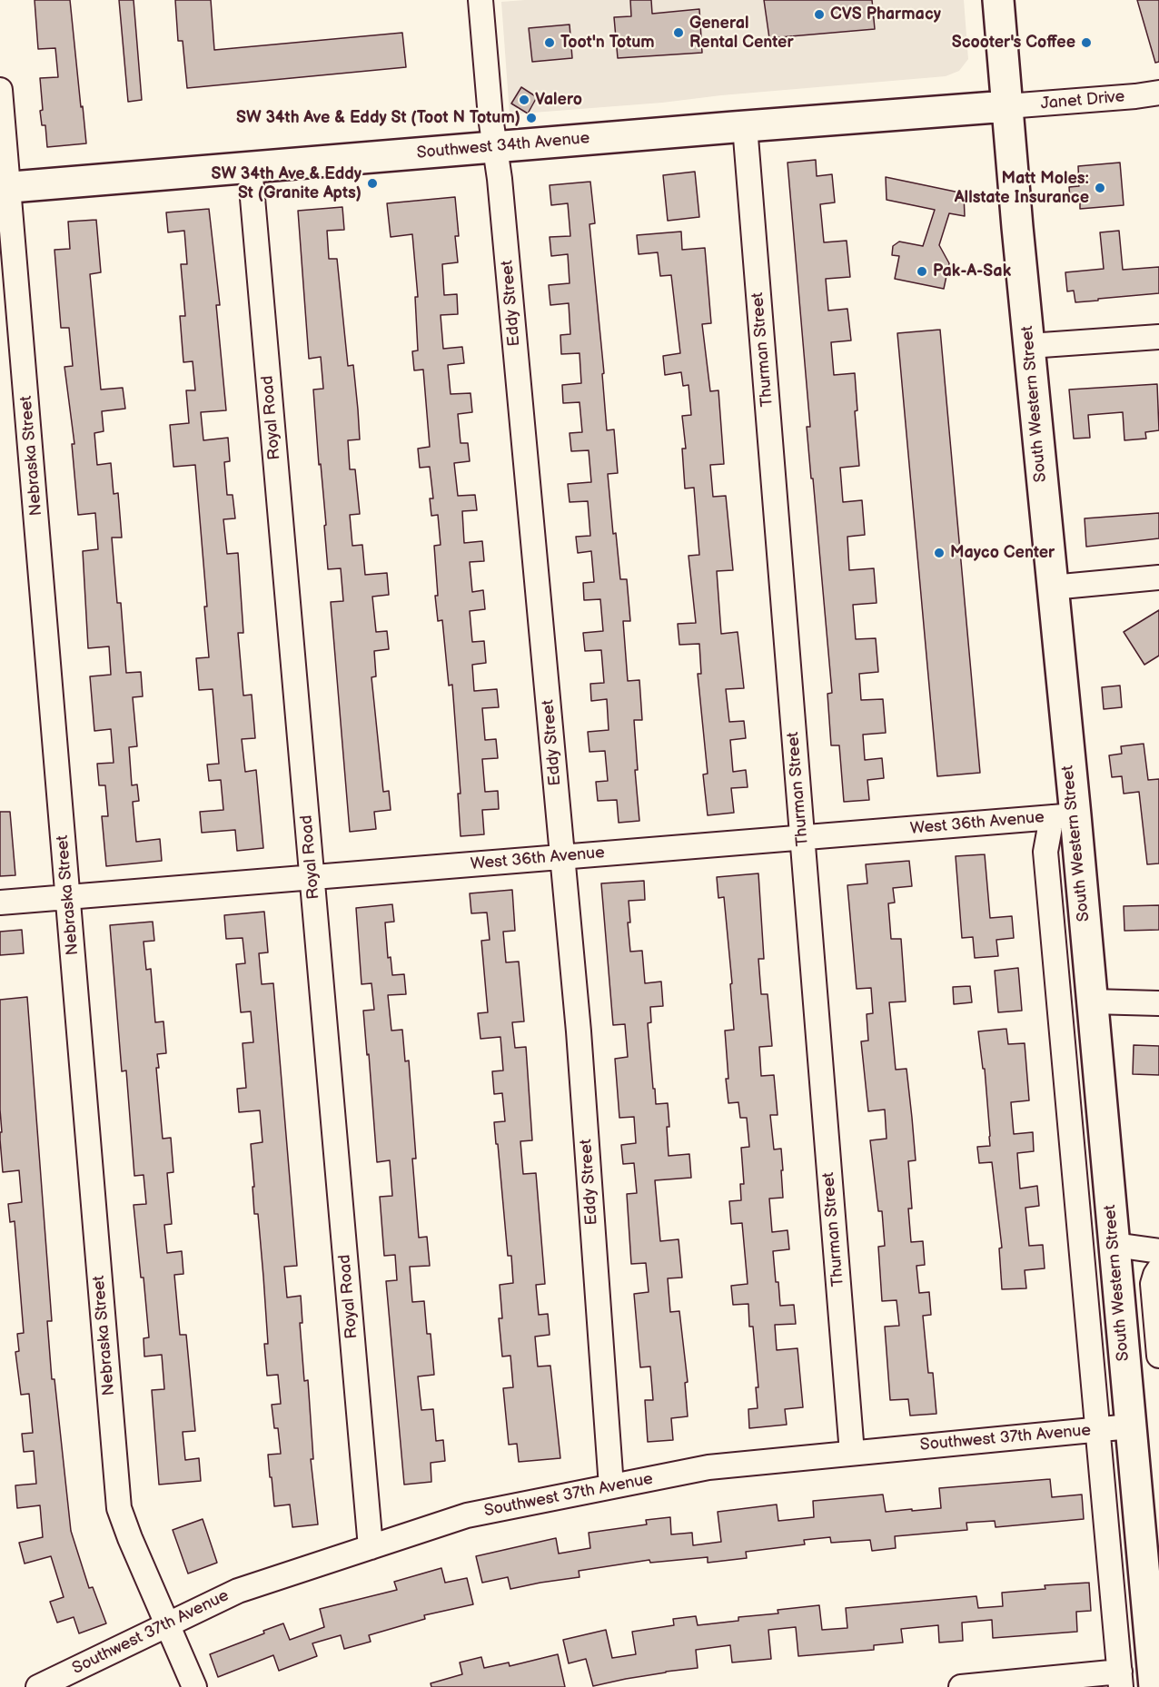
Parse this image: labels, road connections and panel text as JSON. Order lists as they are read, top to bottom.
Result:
{
  "streets": {
    "main road": ["Southwest 34th Avenue", "South Western Street"],
    "street": [
      "Janet Drive",
      "Eddy Street",
      "Thurman Street",
      "Royal Road",
      "Nebraska Street",
      "West 36th Avenue",
      "Southwest 37th Avenue"
    ]
  },
  "crossings": [
    ["Janet Drive", "Southwest 34th Avenue"],
    ["Janet Drive", "South Western Street"],
    ["Southwest 34th Avenue", "Eddy Street"],
    ["Southwest 34th Avenue", "Thurman Street"],
    ["Southwest 34th Avenue", "South Western Street"],
    ["Southwest 34th Avenue", "Royal Road"],
    ["Southwest 34th Avenue", "Nebraska Street"],
    ["Eddy Street", "West 36th Avenue"],
    ["Eddy Street", "Southwest 37th Avenue"],
    ["Thurman Street", "West 36th Avenue"],
    ["Thurman Street", "Southwest 37th Avenue"],
    ["South Western Street", "West 36th Avenue"],
    ["South Western Street", "Southwest 37th Avenue"],
    ["Royal Road", "West 36th Avenue"],
    ["Royal Road", "Southwest 37th Avenue"],
    ["Nebraska Street", "West 36th Avenue"],
    ["Nebraska Street", "Southwest 37th Avenue"]
  ],
  "places": [
    "CVS Pharmacy",
    "General Rental Center",
    "Toot'n Totum",
    "Scooter's Coffee",
    "Valero",
    "SW 34th Ave & Eddy St (Toot N Totum)",
    "SW 34th Ave & Eddy St (Granite Apts)",
    "Matt Moles: Allstate Insurance",
    "Pak-A-Sak",
    "Mayco Center"
  ]
}
